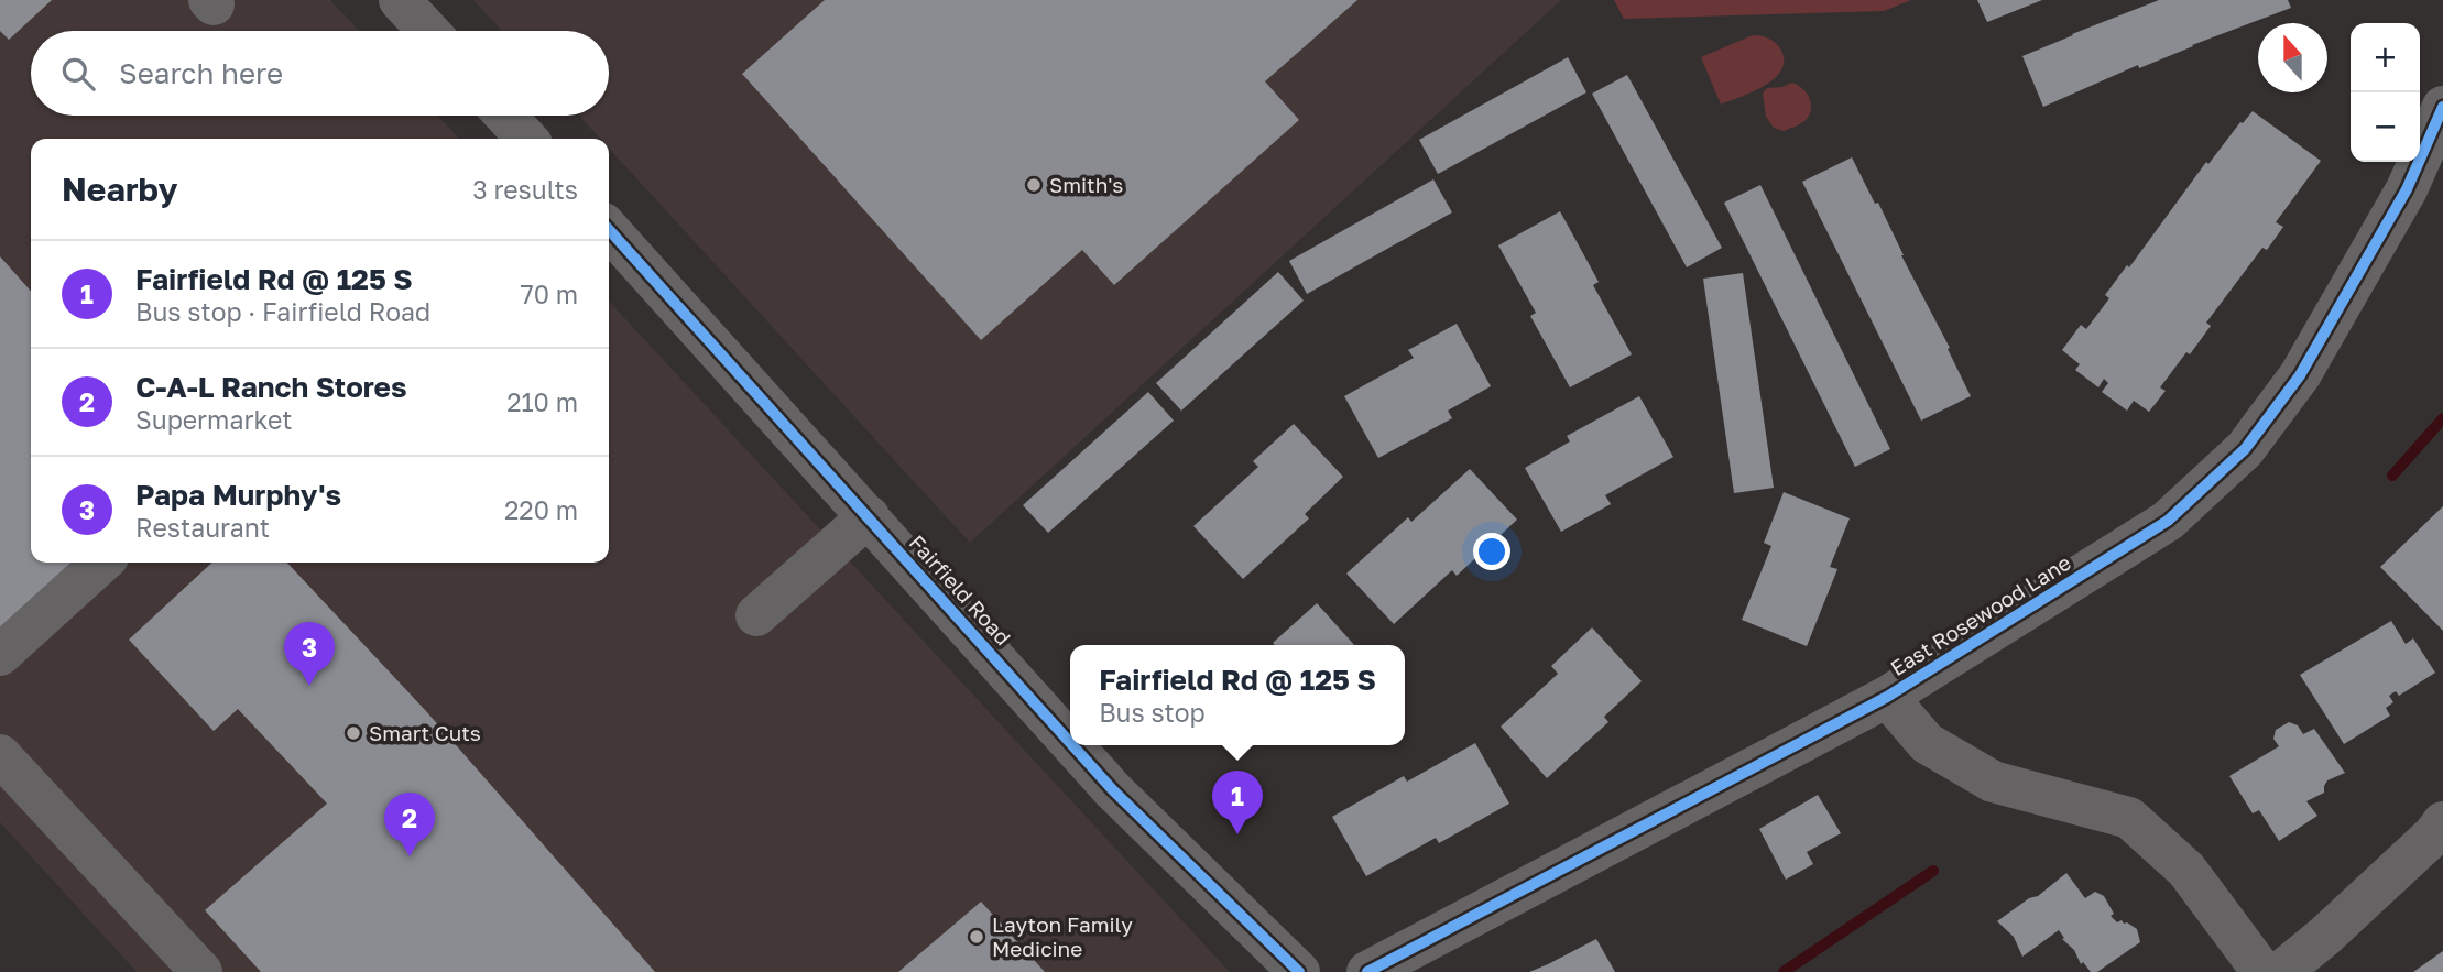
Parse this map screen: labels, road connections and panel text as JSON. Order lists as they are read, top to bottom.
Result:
{
  "streets": {
    "street": ["Fairfield Road", "East Rosewood Lane"]
  },
  "places": ["Smith's", "Smart Cuts", "Layton Family Medicine"],
  "north": "top",
  "page": {
    "map_buttons": ["+", "−"],
    "search": "Search here",
    "heading": ["Nearby", "3 results"],
    "list": [
      {
        "mark": "1",
        "name": "Fairfield Rd @ 125 S",
        "note": "Bus stop · Fairfield Road",
        "value": "70 m"
      },
      {
        "mark": "2",
        "name": "C-A-L Ranch Stores",
        "note": "Supermarket",
        "value": "210 m"
      },
      {
        "mark": "3",
        "name": "Papa Murphy's",
        "note": "Restaurant",
        "value": "220 m"
      }
    ],
    "pins": ["3", "1", "2"],
    "popup": ["Fairfield Rd @ 125 S", "Bus stop"]
  }
}
